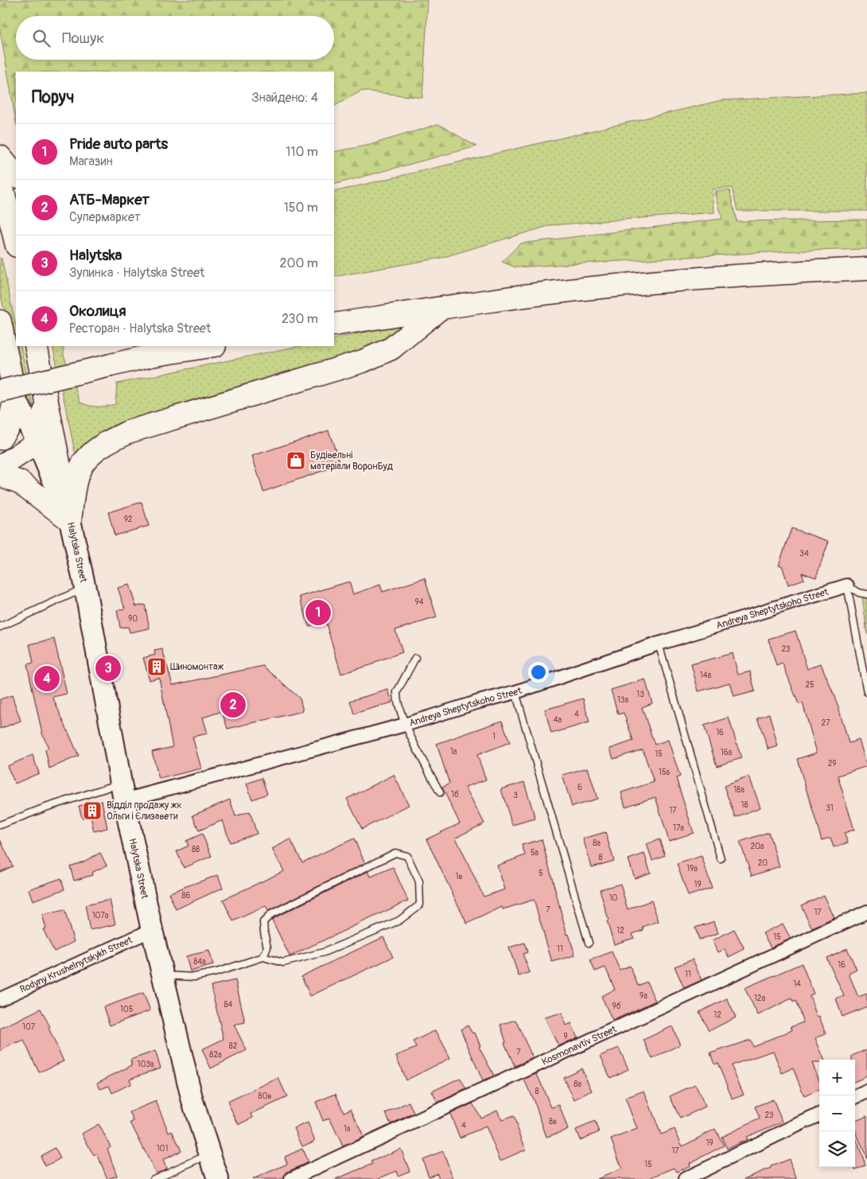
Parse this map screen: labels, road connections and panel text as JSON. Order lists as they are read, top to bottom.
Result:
{
  "streets": {
    "main road": ["Halytska Street"],
    "street": ["Andreya Sheptytskoho Street", "Rodyny Krushelnytskykh Street", "Kosmonavtiv Street"]
  },
  "crossings": [
    ["Halytska Street", "Andreya Sheptytskoho Street"],
    ["Halytska Street", "Rodyny Krushelnytskykh Street"]
  ],
  "places": {
    "shop": ["Будівельні матеріали ВоронБуд"],
    "building": ["Шиномонтаж", "Відділ продажу жк Ольги і Єлизавети"]
  },
  "house_numbers": [
    "92",
    "34",
    "94",
    "90",
    "23",
    "14а",
    "25",
    "13",
    "13а",
    "4",
    "4а",
    "27",
    "16",
    "1",
    "1а",
    "16а",
    "15",
    "29",
    "15а",
    "6",
    "18а",
    "1б",
    "3",
    "18",
    "31",
    "17",
    "17а",
    "8а",
    "20а",
    "88",
    "5а",
    "8",
    "20",
    "19а",
    "5",
    "1в",
    "19",
    "86",
    "10",
    "7",
    "17",
    "107а",
    "12",
    "15",
    "11",
    "84а",
    "16",
    "11",
    "14",
    "9а",
    "12а",
    "84",
    "9б",
    "105",
    "12",
    "107",
    "9",
    "82",
    "7",
    "82а",
    "103а",
    "8а",
    "8",
    "80в",
    "23",
    "8в",
    "4",
    "1а",
    "19",
    "101",
    "17",
    "15"
  ],
  "page": {
    "search": "Пошук",
    "heading": ["Поруч", "Знайдено: 4"],
    "list": [
      {
        "mark": "1",
        "name": "Pride auto parts",
        "note": "Магазин",
        "value": "110 m"
      },
      {
        "mark": "2",
        "name": "ATБ-Маркет",
        "note": "Супермаркет",
        "value": "150 m"
      },
      {
        "mark": "3",
        "name": "Halytska",
        "note": "Зупинка · Halytska Street",
        "value": "200 m"
      },
      {
        "mark": "4",
        "name": "Околиця",
        "note": "Ресторан · Halytska Street",
        "value": "230 m"
      }
    ],
    "pins": [
      "1",
      "3",
      "4",
      "2"
    ],
    "map_buttons": ["+", "−"]
  }
}
